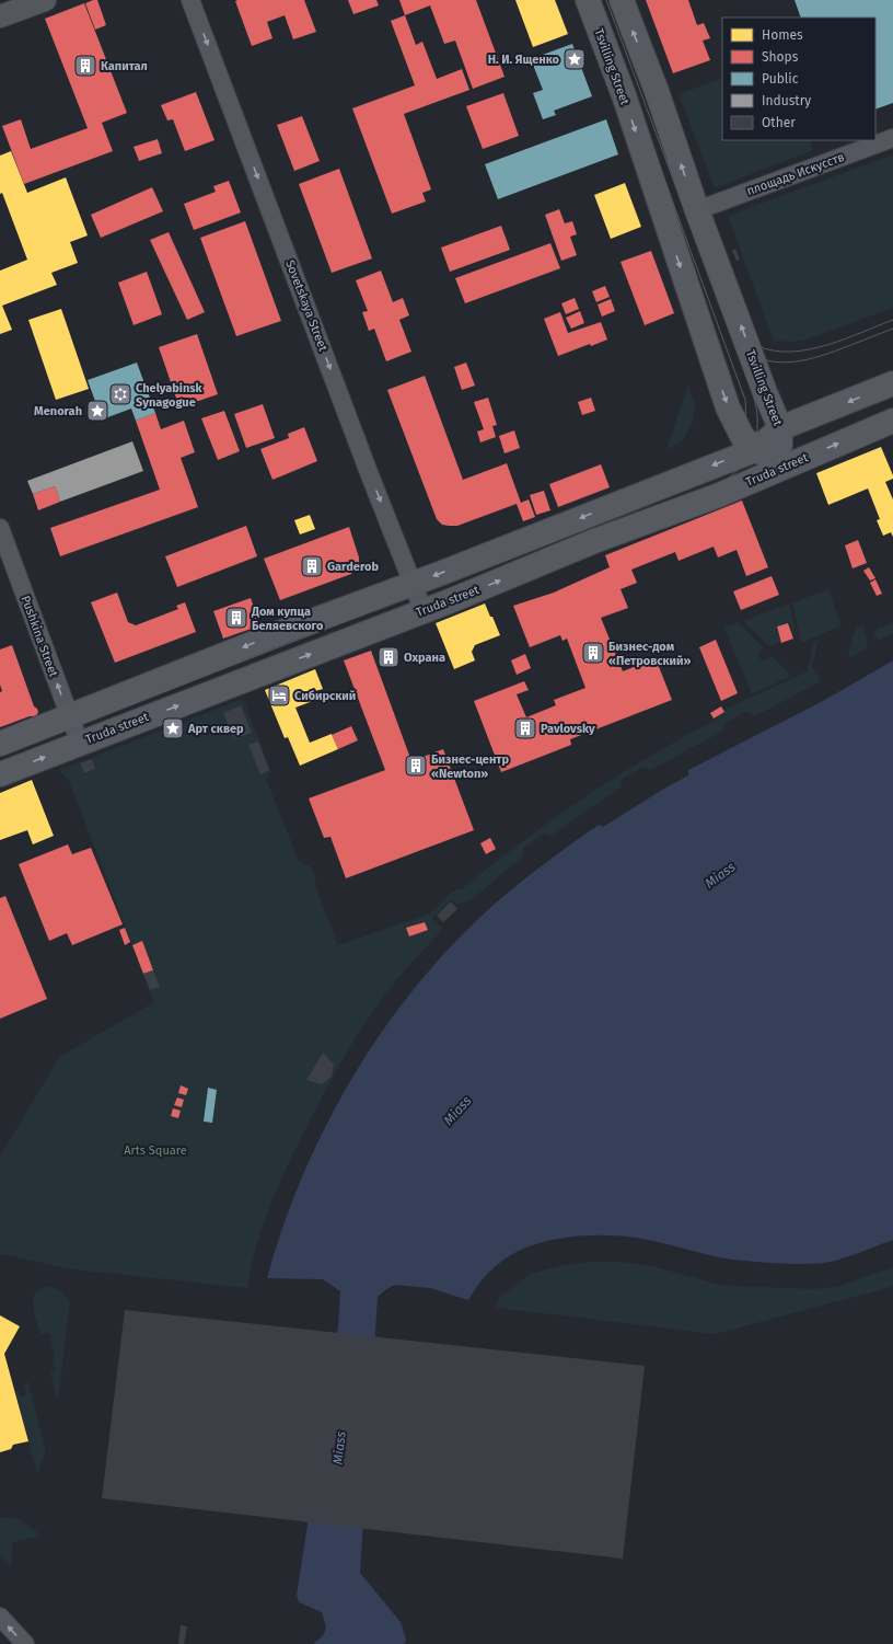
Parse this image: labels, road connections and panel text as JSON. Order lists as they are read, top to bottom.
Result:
{
  "streets": {
    "main road": ["Tsvilling Street", "Truda street"],
    "street": ["площадь Искусств", "Sovetskaya Street", "Pushkina Street"]
  },
  "crossings": [
    ["Tsvilling Street", "площадь Искусств"],
    ["Tsvilling Street", "Truda street"],
    ["Sovetskaya Street", "Truda street"],
    ["Truda street", "Pushkina Street"]
  ],
  "one_way": ["Sovetskaya Street", "Pushkina Street"],
  "water": ["Miass"],
  "parks": ["Arts Square"],
  "places": {
    "place": ["Н. И. Ященко", "Menorah", "Арт сквер"],
    "building": [
      "Капитал",
      "Garderob",
      "Дом купца Беляевского",
      "Бизнес-дом «Петровский»",
      "Охрана",
      "Pavlovsky",
      "Бизнес-центр «Newton»"
    ],
    "synagogue": ["Chelyabinsk Synagogue"],
    "hotel": ["Сибирский"]
  },
  "legend": [
    "Homes",
    "Shops",
    "Public",
    "Industry",
    "Other"
  ]
}
